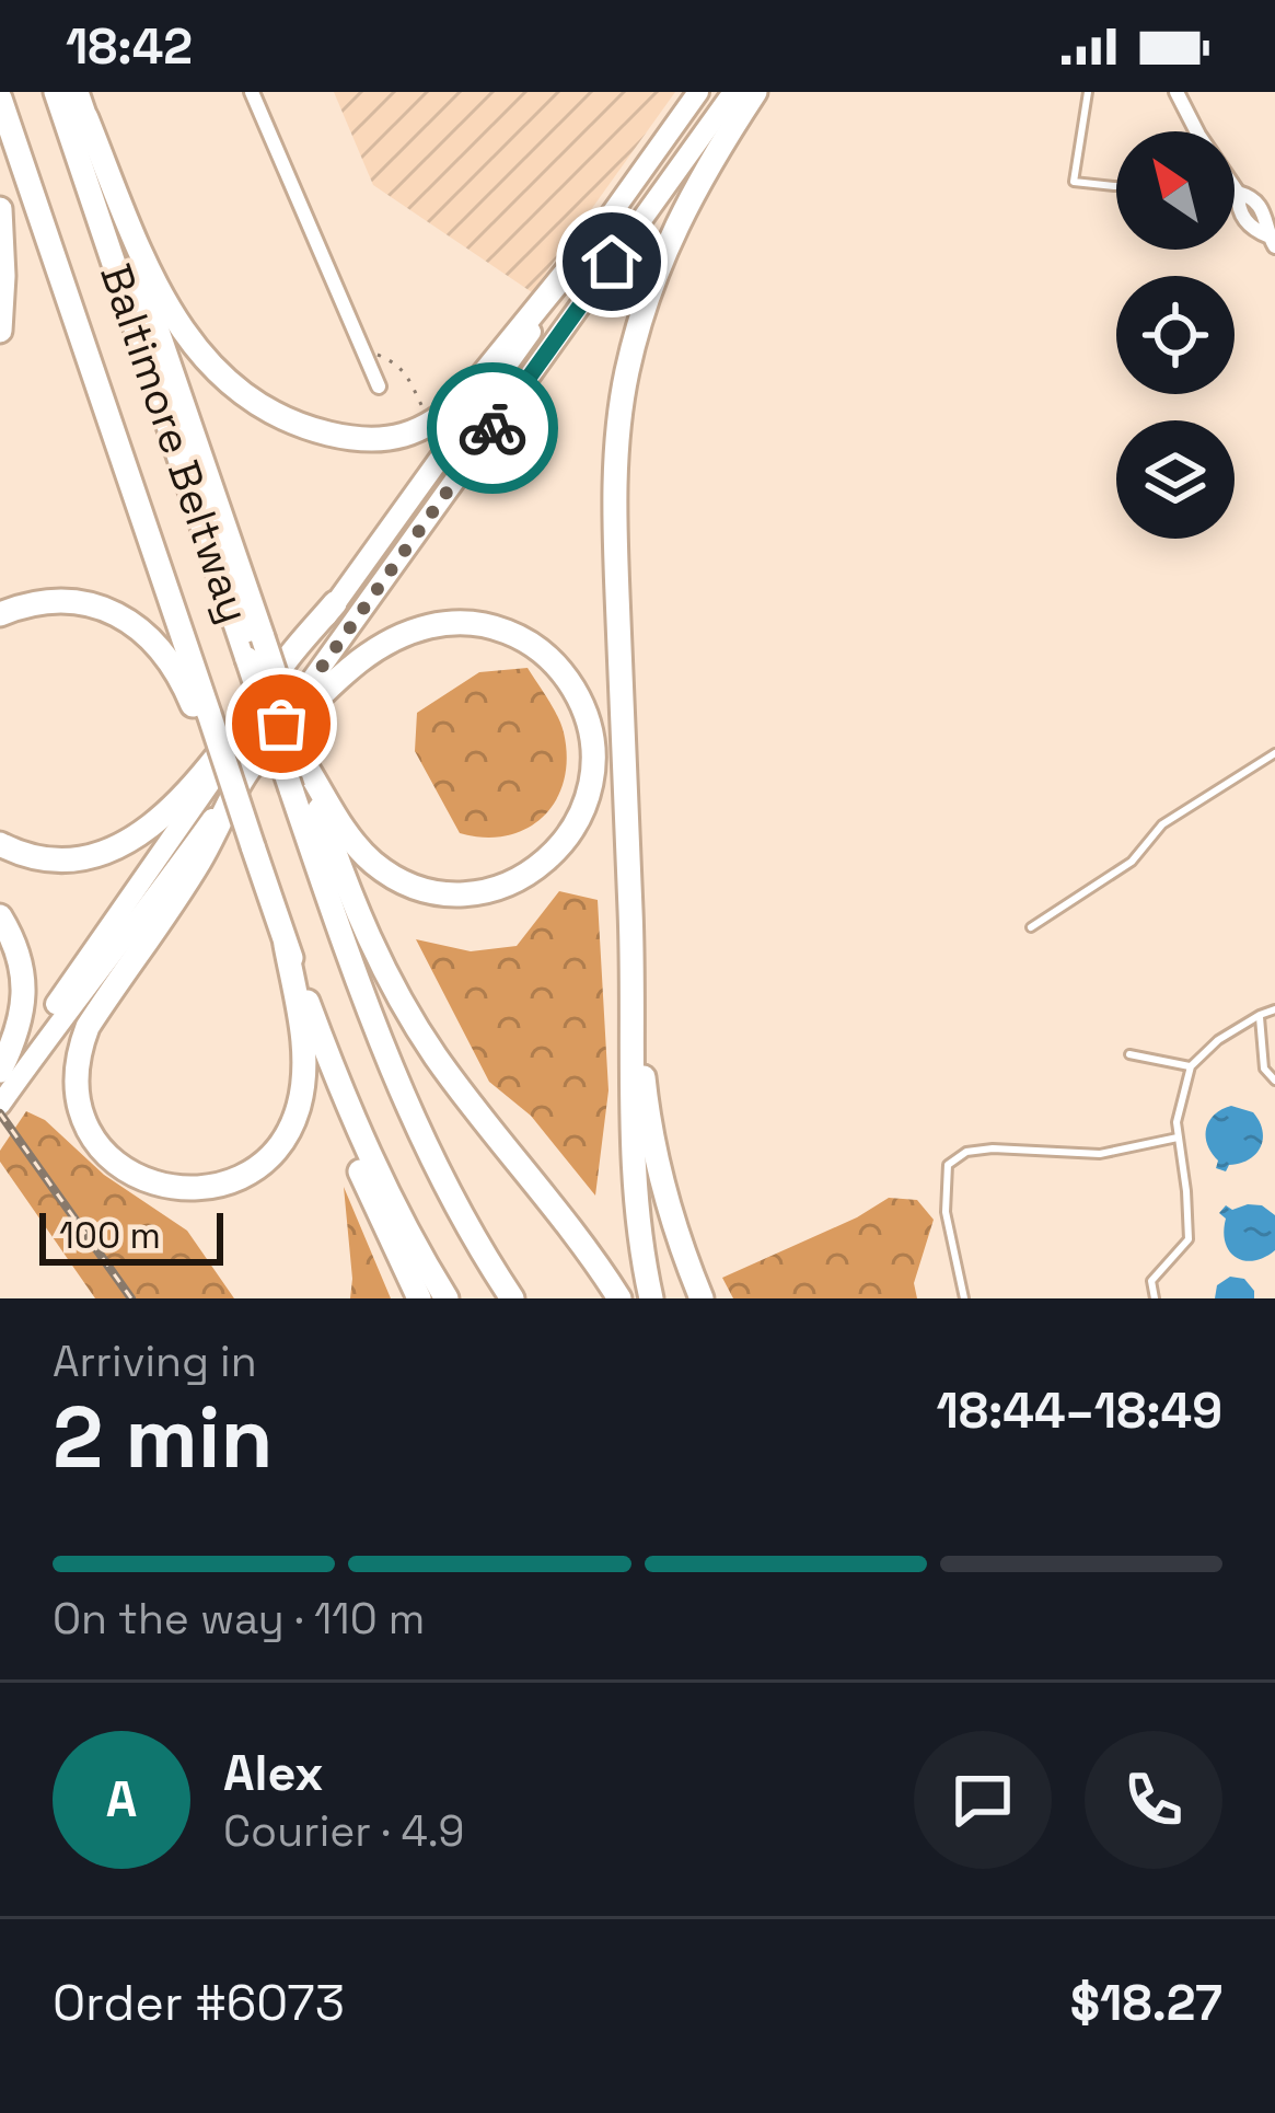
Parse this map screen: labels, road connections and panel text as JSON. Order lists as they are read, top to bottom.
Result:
{
  "streets": {
    "highway": ["Baltimore Beltway"]
  },
  "scale_bar": "100 m",
  "north": "top left",
  "page": {
    "status": "18:42",
    "scale": "100 m",
    "heading": ["2 min", "Arriving in", "18:44–18:49"],
    "panel": [
      "Alex",
      "Courier · 4.9",
      "Order #6073",
      "$18.27"
    ],
    "bar": "On the way · 110 m",
    "round": "A"
  }
}
